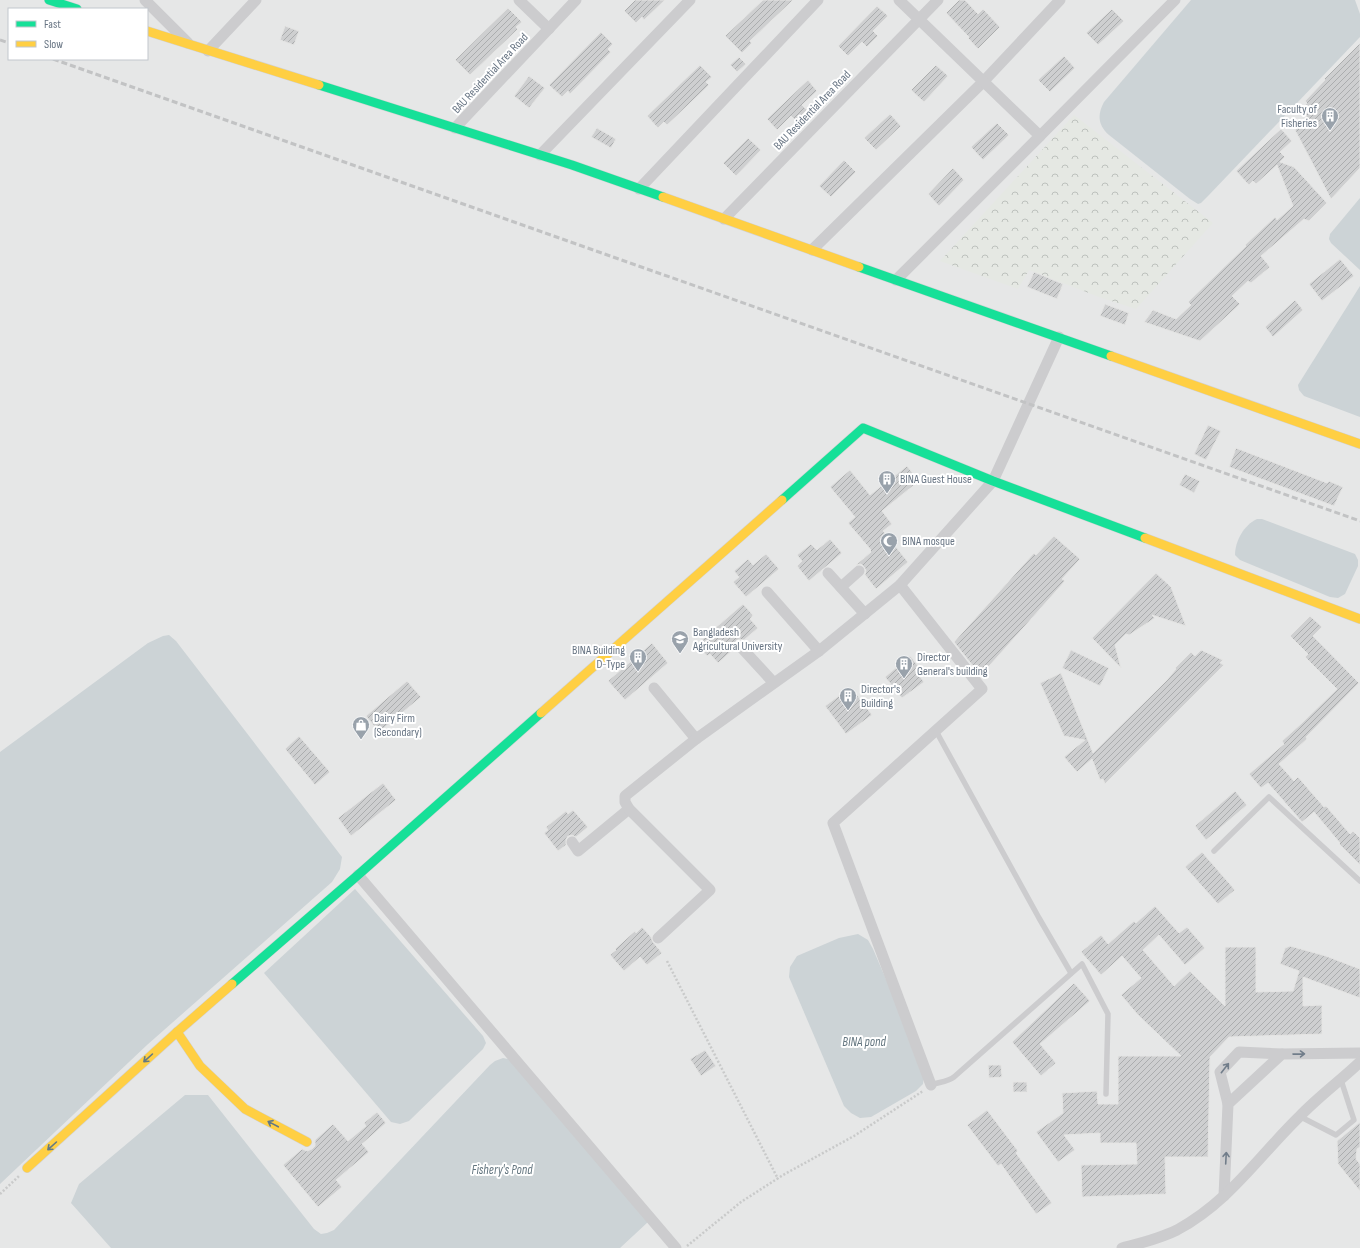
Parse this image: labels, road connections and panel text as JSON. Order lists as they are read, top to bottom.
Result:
{
  "streets": {
    "street": ["BAU Residential Area Road"]
  },
  "water": ["BINA pond", "Fishery's Pond"],
  "places": {
    "building": [
      "Faculty of Fisheries",
      "BINA Guest House",
      "BINA Building D-Type",
      "Director General's building",
      "Director's Building"
    ],
    "mosque": ["BINA mosque"],
    "school or university": ["Bangladesh Agricultural University"],
    "shop": ["Dairy Firm (Secondary)"]
  },
  "legend": ["Fast", "Slow"]
}
